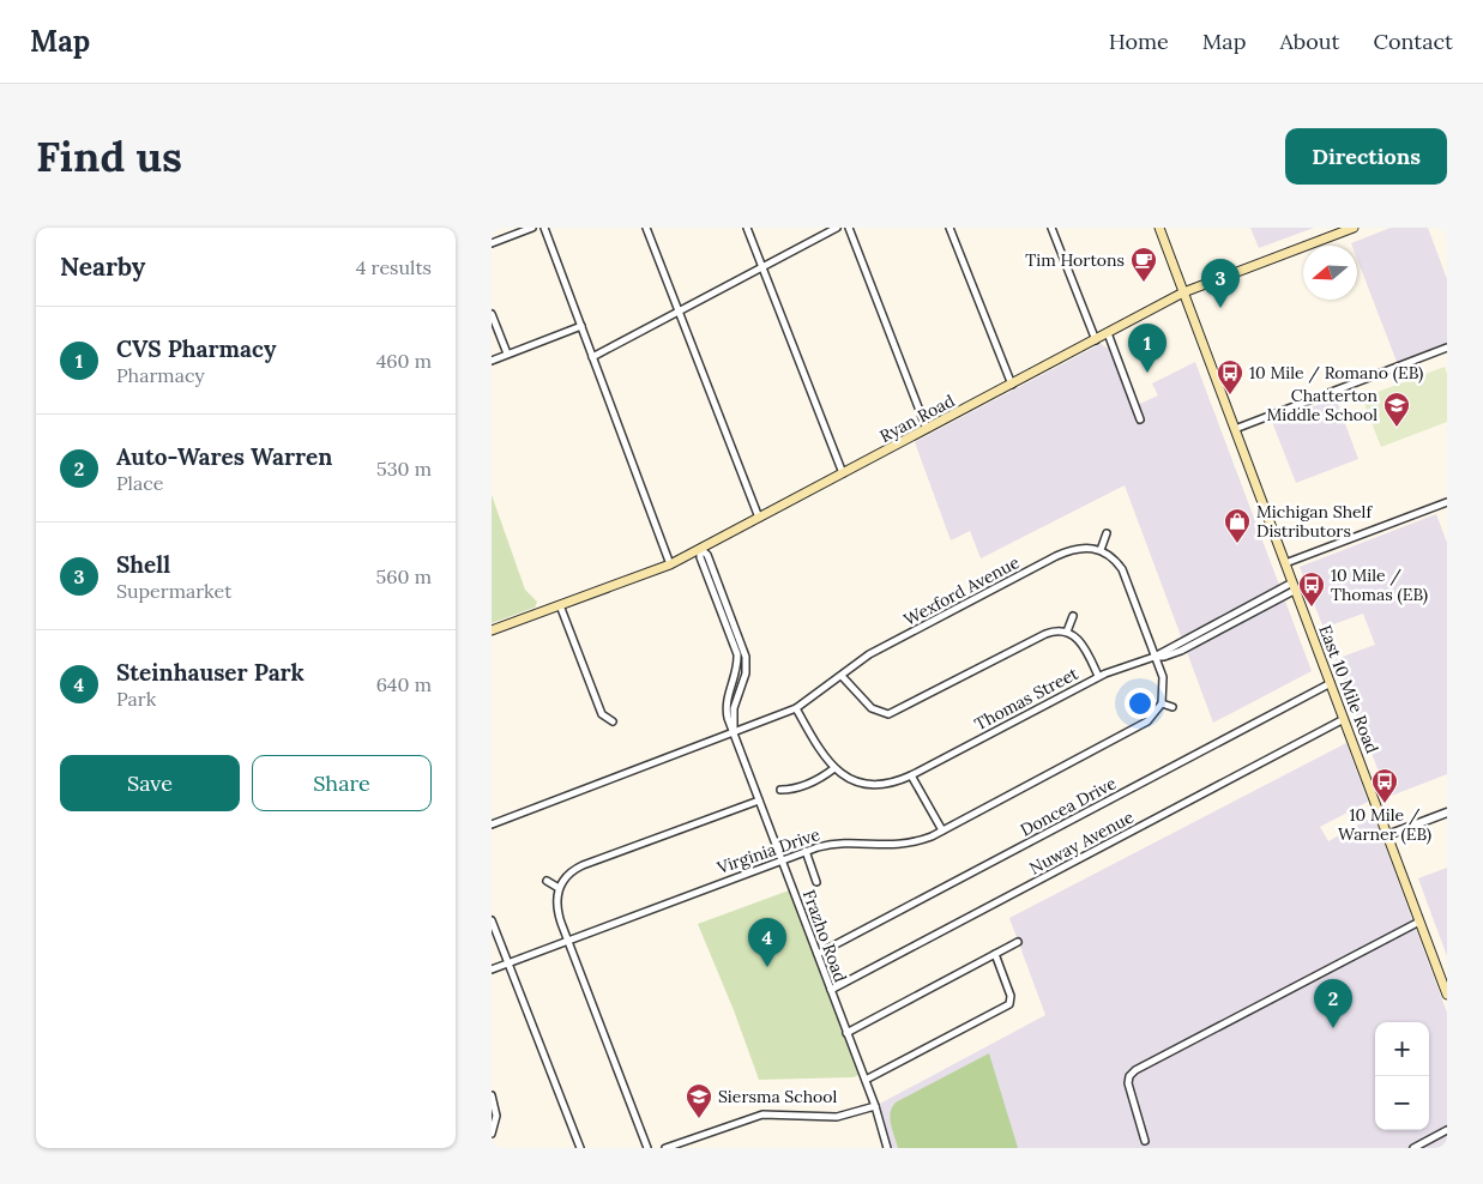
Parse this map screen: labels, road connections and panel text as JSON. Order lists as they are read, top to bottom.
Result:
{
  "streets": {
    "main road": ["Ryan Road", "East 10 Mile Road"],
    "street": [
      "Wexford Avenue",
      "Thomas Street",
      "Doncea Drive",
      "Nuway Avenue",
      "Virginia Drive",
      "Frazho Road"
    ]
  },
  "crossings": [
    ["Ryan Road", "East 10 Mile Road"],
    ["Ryan Road", "Frazho Road"],
    ["Wexford Avenue", "Thomas Street"],
    ["Wexford Avenue", "Frazho Road"],
    ["East 10 Mile Road", "Thomas Street"],
    ["East 10 Mile Road", "Doncea Drive"],
    ["East 10 Mile Road", "Nuway Avenue"],
    ["Doncea Drive", "Frazho Road"],
    ["Nuway Avenue", "Frazho Road"],
    ["Virginia Drive", "Frazho Road"]
  ],
  "places": {
    "cafe": ["Tim Hortons"],
    "bus stop": ["10 Mile / Romano (EB)", "10 Mile / Thomas (EB)", "10 Mile / Warner (EB)"],
    "school or university": ["Chatterton Middle School", "Siersma School"],
    "shop": ["Michigan Shelf Distributors"]
  },
  "north": "left",
  "page": {
    "header": "Map",
    "nav": [
      "Home",
      "Map",
      "About",
      "Contact"
    ],
    "buttons": [
      "Directions",
      ["Save", "Share"]
    ],
    "title": "Find us",
    "heading": ["Nearby", "4 results"],
    "pins": [
      "3",
      "1",
      "4",
      "2"
    ],
    "list": [
      {
        "mark": "1",
        "name": "CVS Pharmacy",
        "note": "Pharmacy",
        "value": "460 m"
      },
      {
        "mark": "2",
        "name": "Auto-Wares Warren",
        "note": "Place",
        "value": "530 m"
      },
      {
        "mark": "3",
        "name": "Shell",
        "note": "Supermarket",
        "value": "560 m"
      },
      {
        "mark": "4",
        "name": "Steinhauser Park",
        "note": "Park",
        "value": "640 m"
      }
    ],
    "map_buttons": ["+", "−"]
  }
}
